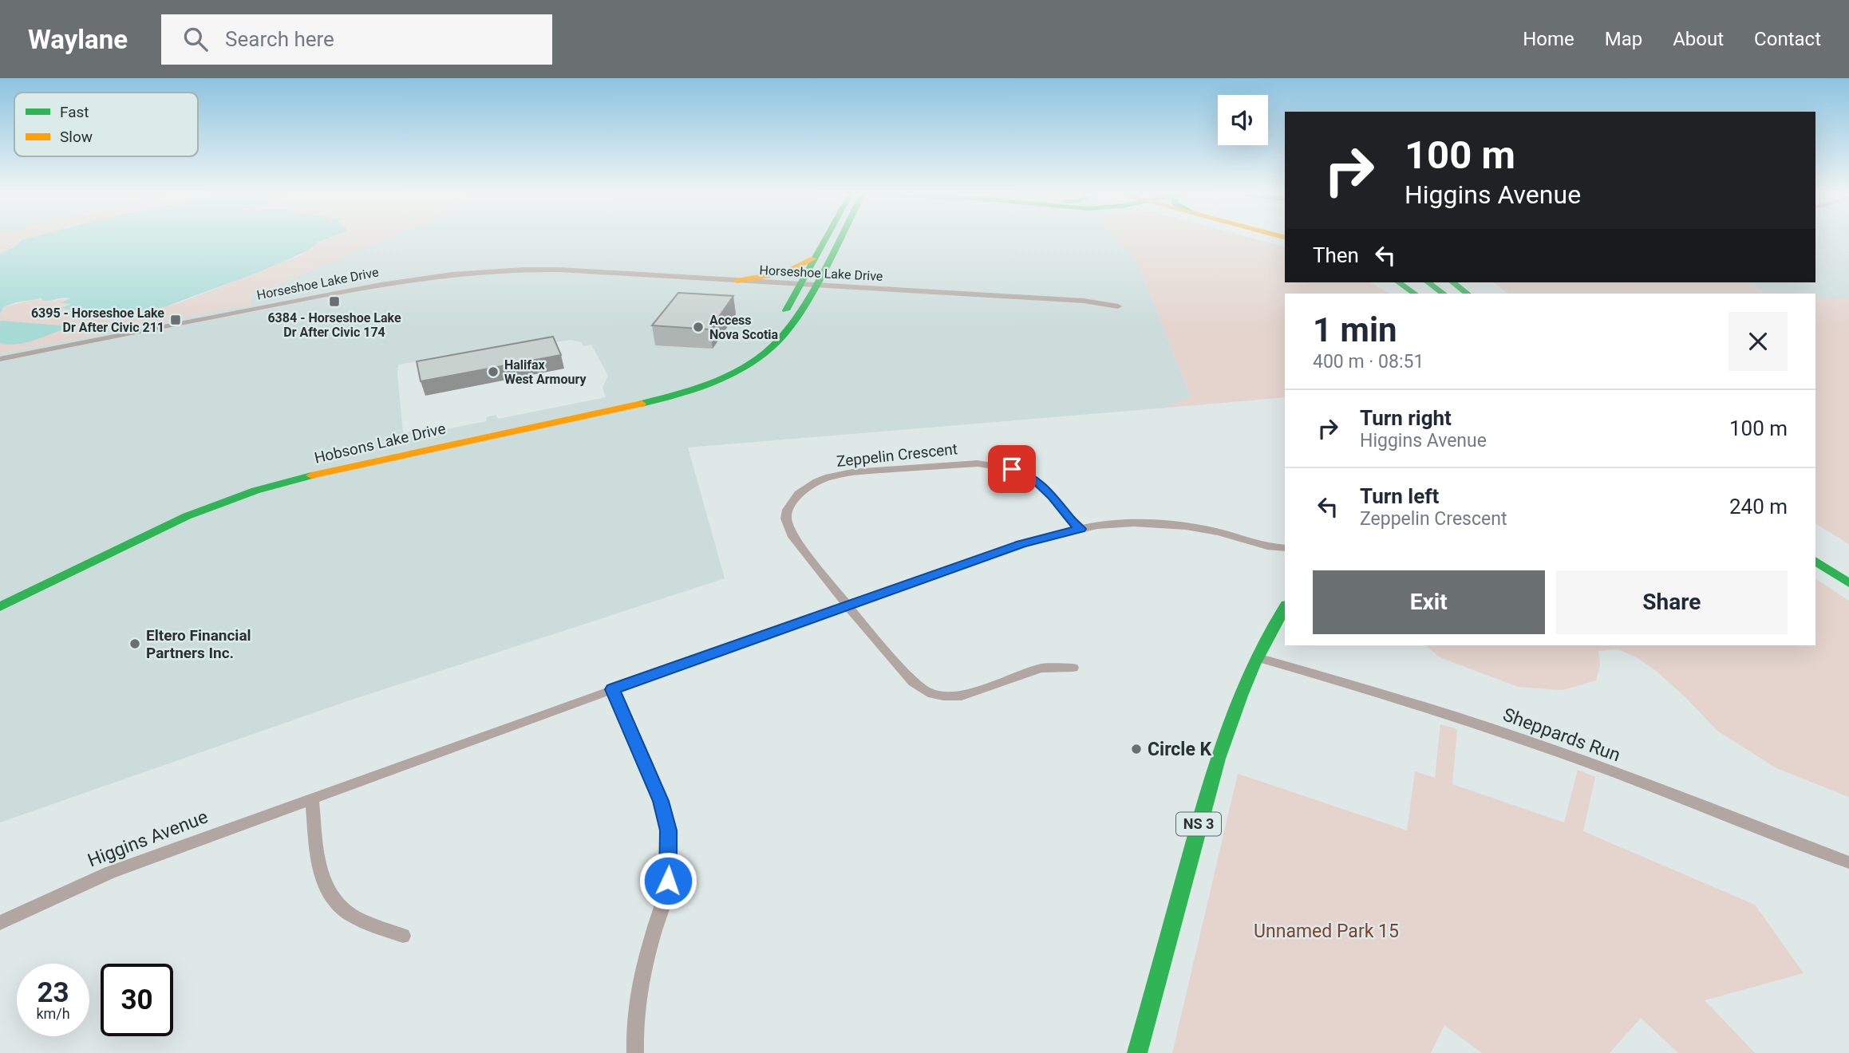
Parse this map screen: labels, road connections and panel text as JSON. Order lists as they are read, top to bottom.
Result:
{
  "streets": {
    "main road": ["Hobsons Lake Drive", "NS 3"],
    "street": [
      "Horseshoe Lake Drive",
      "Zeppelin Crescent",
      "Sheppards Run",
      "Higgins Avenue"
    ]
  },
  "crossings": [
    ["Horseshoe Lake Drive", "Hobsons Lake Drive"],
    ["Sheppards Run", "NS 3"]
  ],
  "parks": ["Unnamed Park 15"],
  "places": {
    "transit": ["6384 - Horseshoe Lake Dr After Civic 174", "6395 - Horseshoe Lake Dr After Civic 211"],
    "other": [
      "Access Nova Scotia",
      "Halifax West Armoury",
      "Eltero Financial Partners Inc.",
      "Circle K"
    ]
  },
  "legend": ["Fast", "Slow"],
  "page": {
    "header": "Waylane",
    "search": "Search here",
    "nav": [
      "Home",
      "Map",
      "About",
      "Contact"
    ],
    "turn": ["100 m", "Higgins Avenue"],
    "then": "Then",
    "heading": ["1 min", "400 m · 08:51"],
    "list": [
      {
        "name": "Turn right",
        "note": "Higgins Avenue",
        "value": "100 m"
      },
      {
        "name": "Turn left",
        "note": "Zeppelin Crescent",
        "value": "240 m"
      }
    ],
    "buttons": ["Exit", "Share"],
    "speed": "23 km/h",
    "limit": "30"
  }
}
